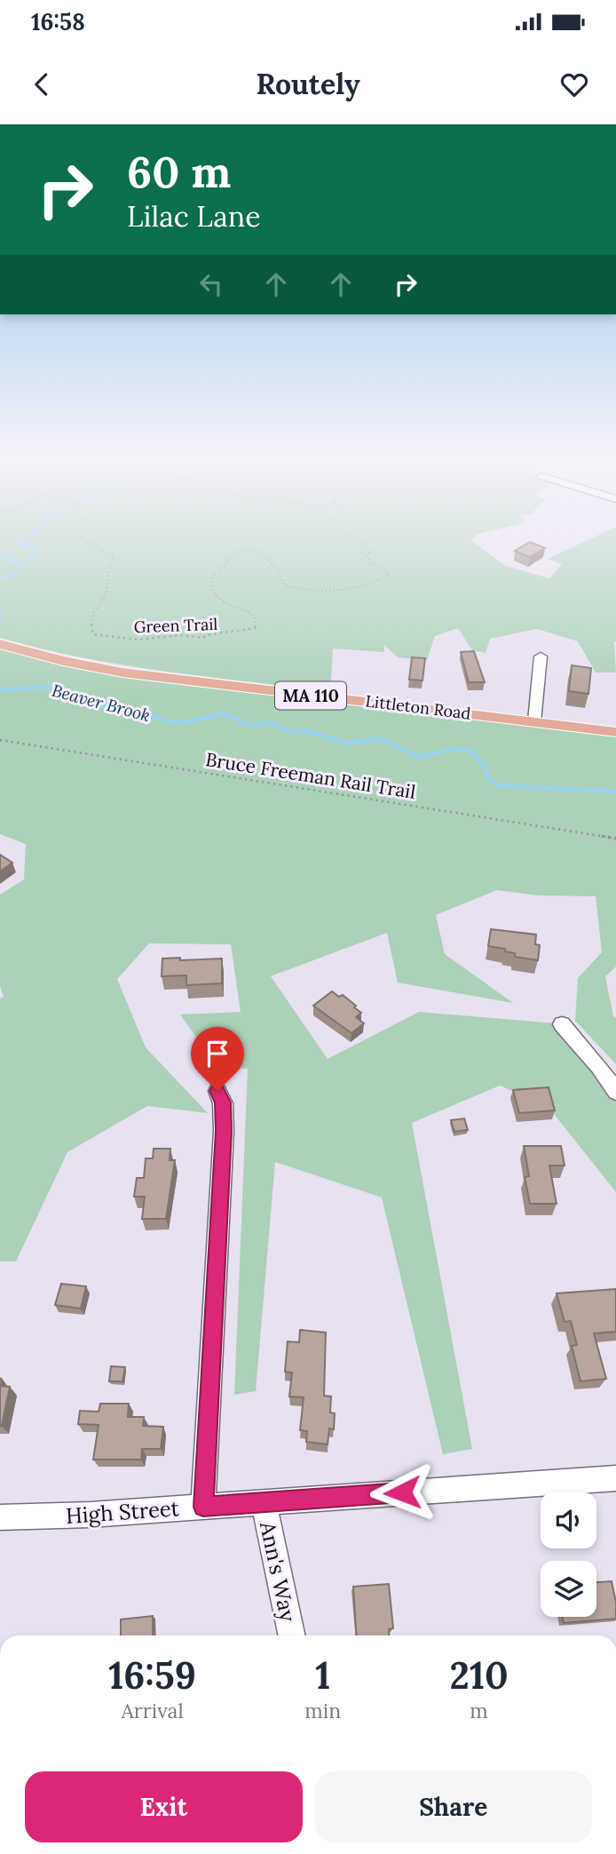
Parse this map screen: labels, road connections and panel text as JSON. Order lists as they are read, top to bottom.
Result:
{
  "streets": {
    "main road": ["MA 110", "Littleton Road"],
    "street": ["High Street", "Ann's Way"],
    "path": ["Green Trail", "Bruce Freeman Rail Trail"]
  },
  "crossings": [
    ["High Street", "Ann's Way"]
  ],
  "water": ["Beaver Brook"],
  "page": {
    "status": "16:58",
    "header": "Routely",
    "turn": ["60 m", "Lilac Lane"],
    "eta": [
      "16:59",
      "Arrival",
      "1",
      "min",
      "210",
      "m"
    ],
    "buttons": ["Exit", "Share"]
  }
}
